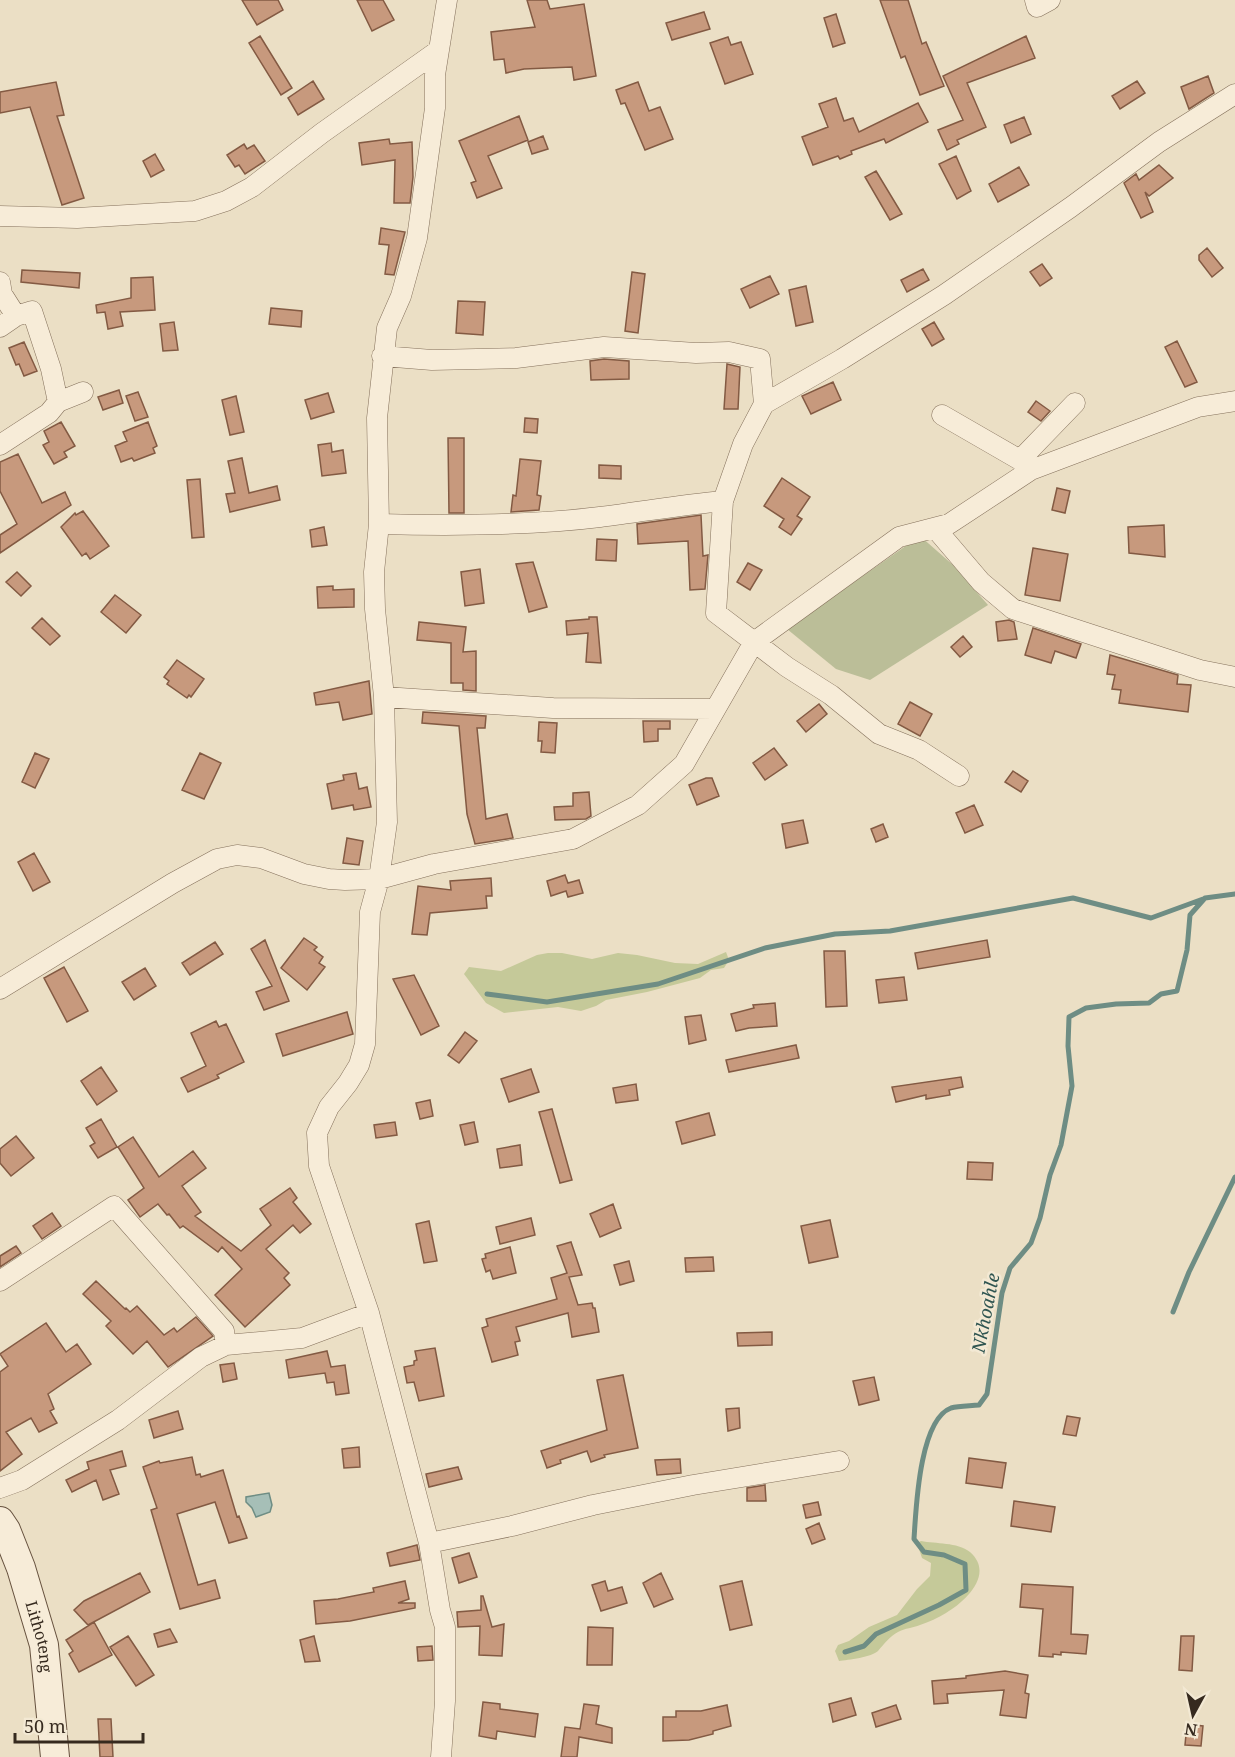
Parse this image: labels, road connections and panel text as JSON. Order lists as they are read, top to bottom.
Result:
{
  "streets": {
    "main road": ["Lithoteng"]
  },
  "water": ["Nkhoahle"],
  "scale_bar": "50 m",
  "north": "bottom"
}
